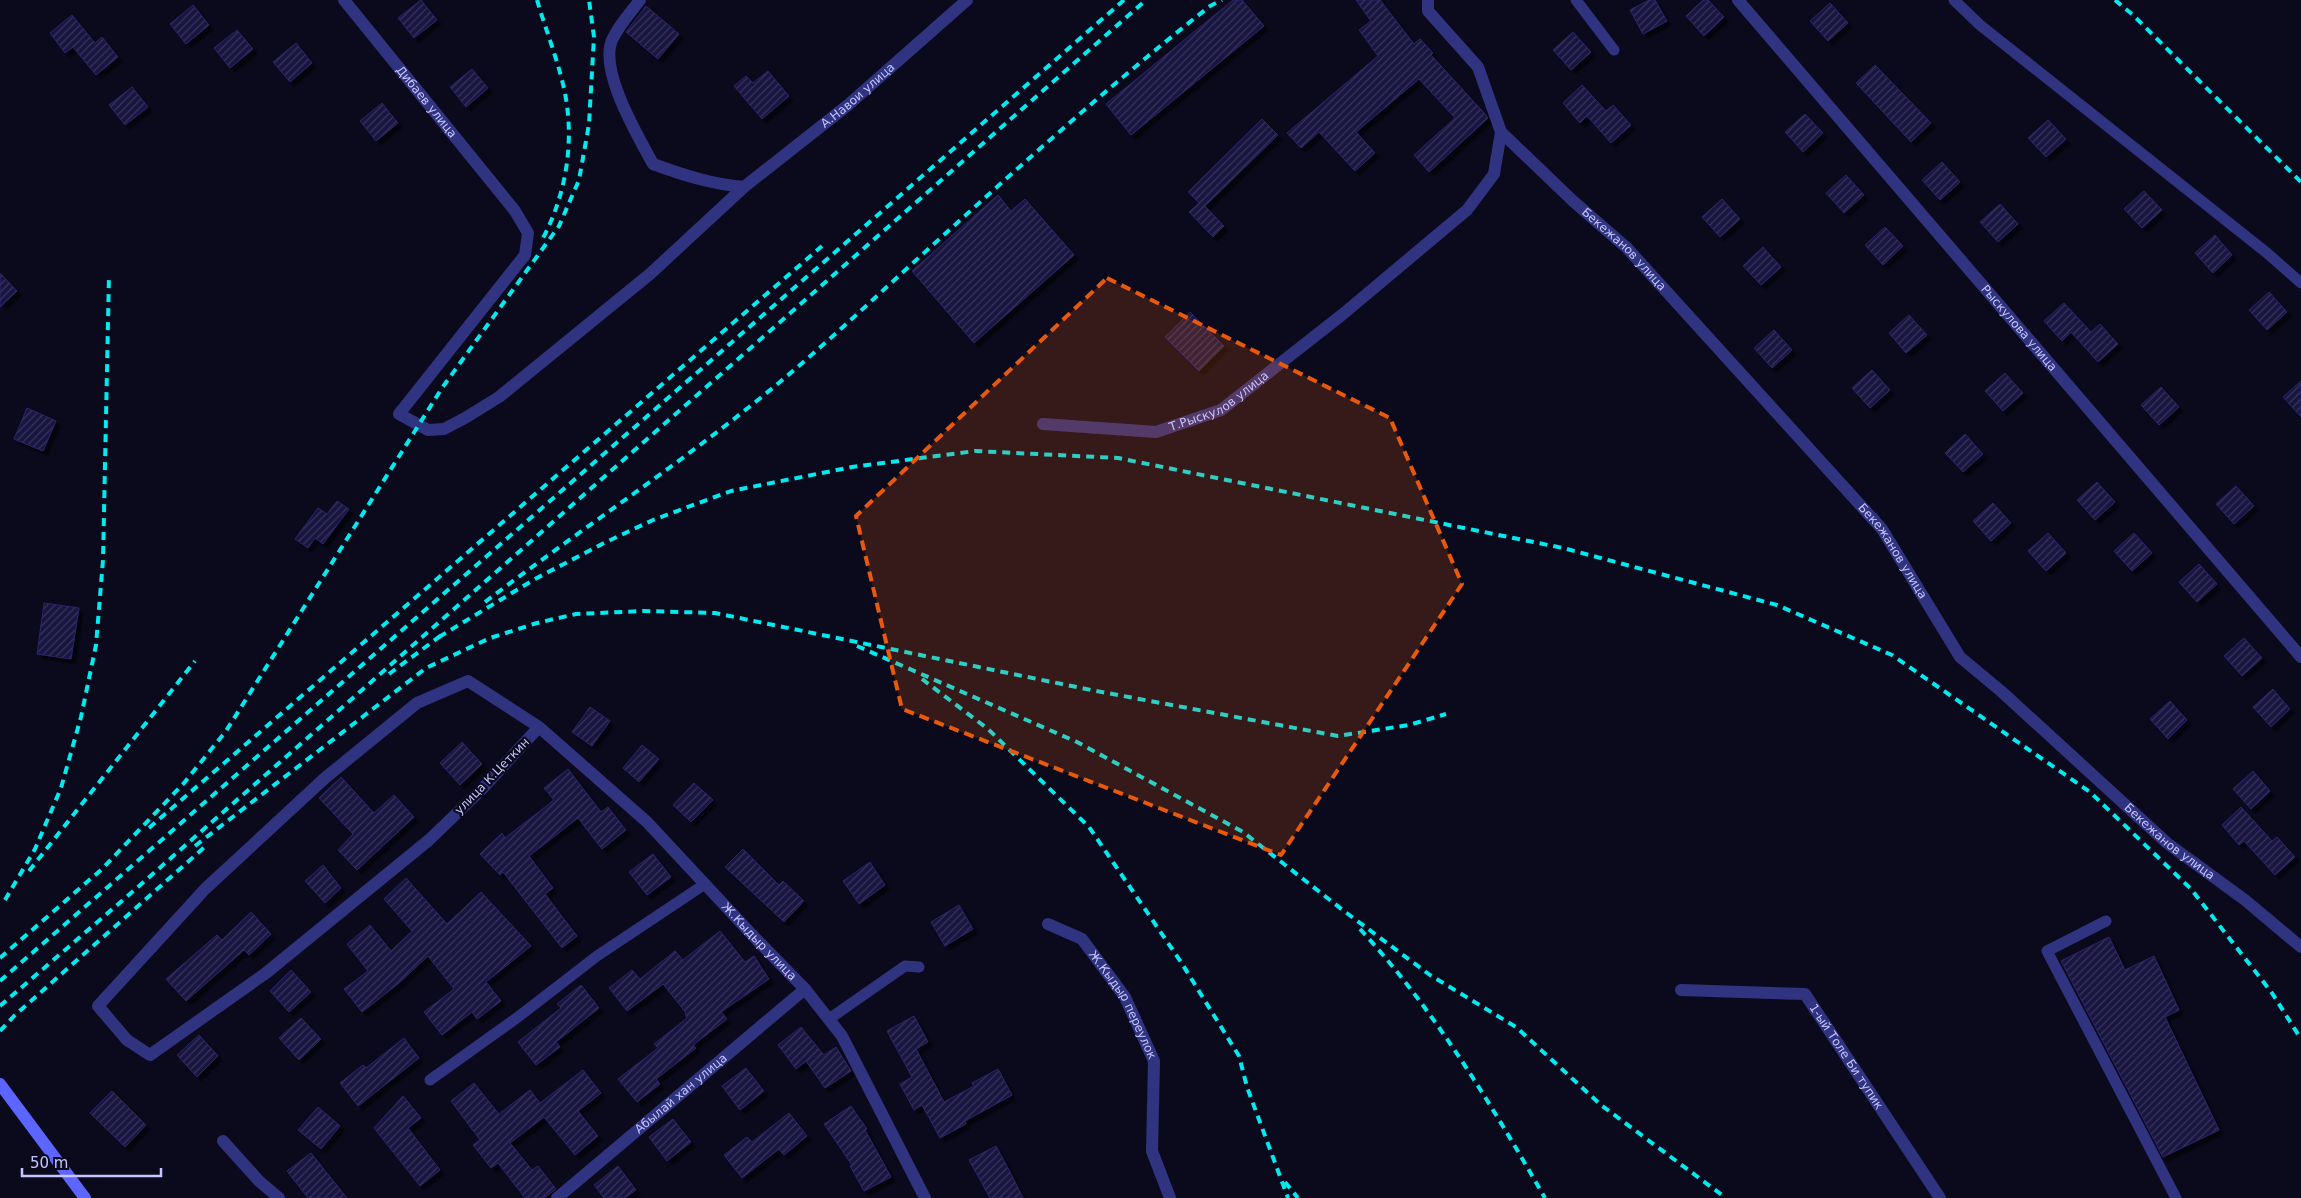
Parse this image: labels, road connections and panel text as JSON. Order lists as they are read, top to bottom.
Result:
{
  "streets": {
    "street": [
      "А.Навои улица",
      "Дибаев улица",
      "Бекежанов улица",
      "Рыскулова улица",
      "Т.Рыскулов улица",
      "улица К.Цеткин",
      "Ж.Кыдыр улица",
      "Ж.Кыдыр переулок",
      "1-ый Толе Би тупик",
      "Абылай хан улица"
    ]
  },
  "crossings": [
    ["А.Навои улица", "Дибаев улица"],
    ["Бекежанов улица", "Т.Рыскулов улица"],
    ["улица К.Цеткин", "Ж.Кыдыр улица"],
    ["Ж.Кыдыр улица", "Абылай хан улица"]
  ],
  "scale_bar": "50 m"
}
